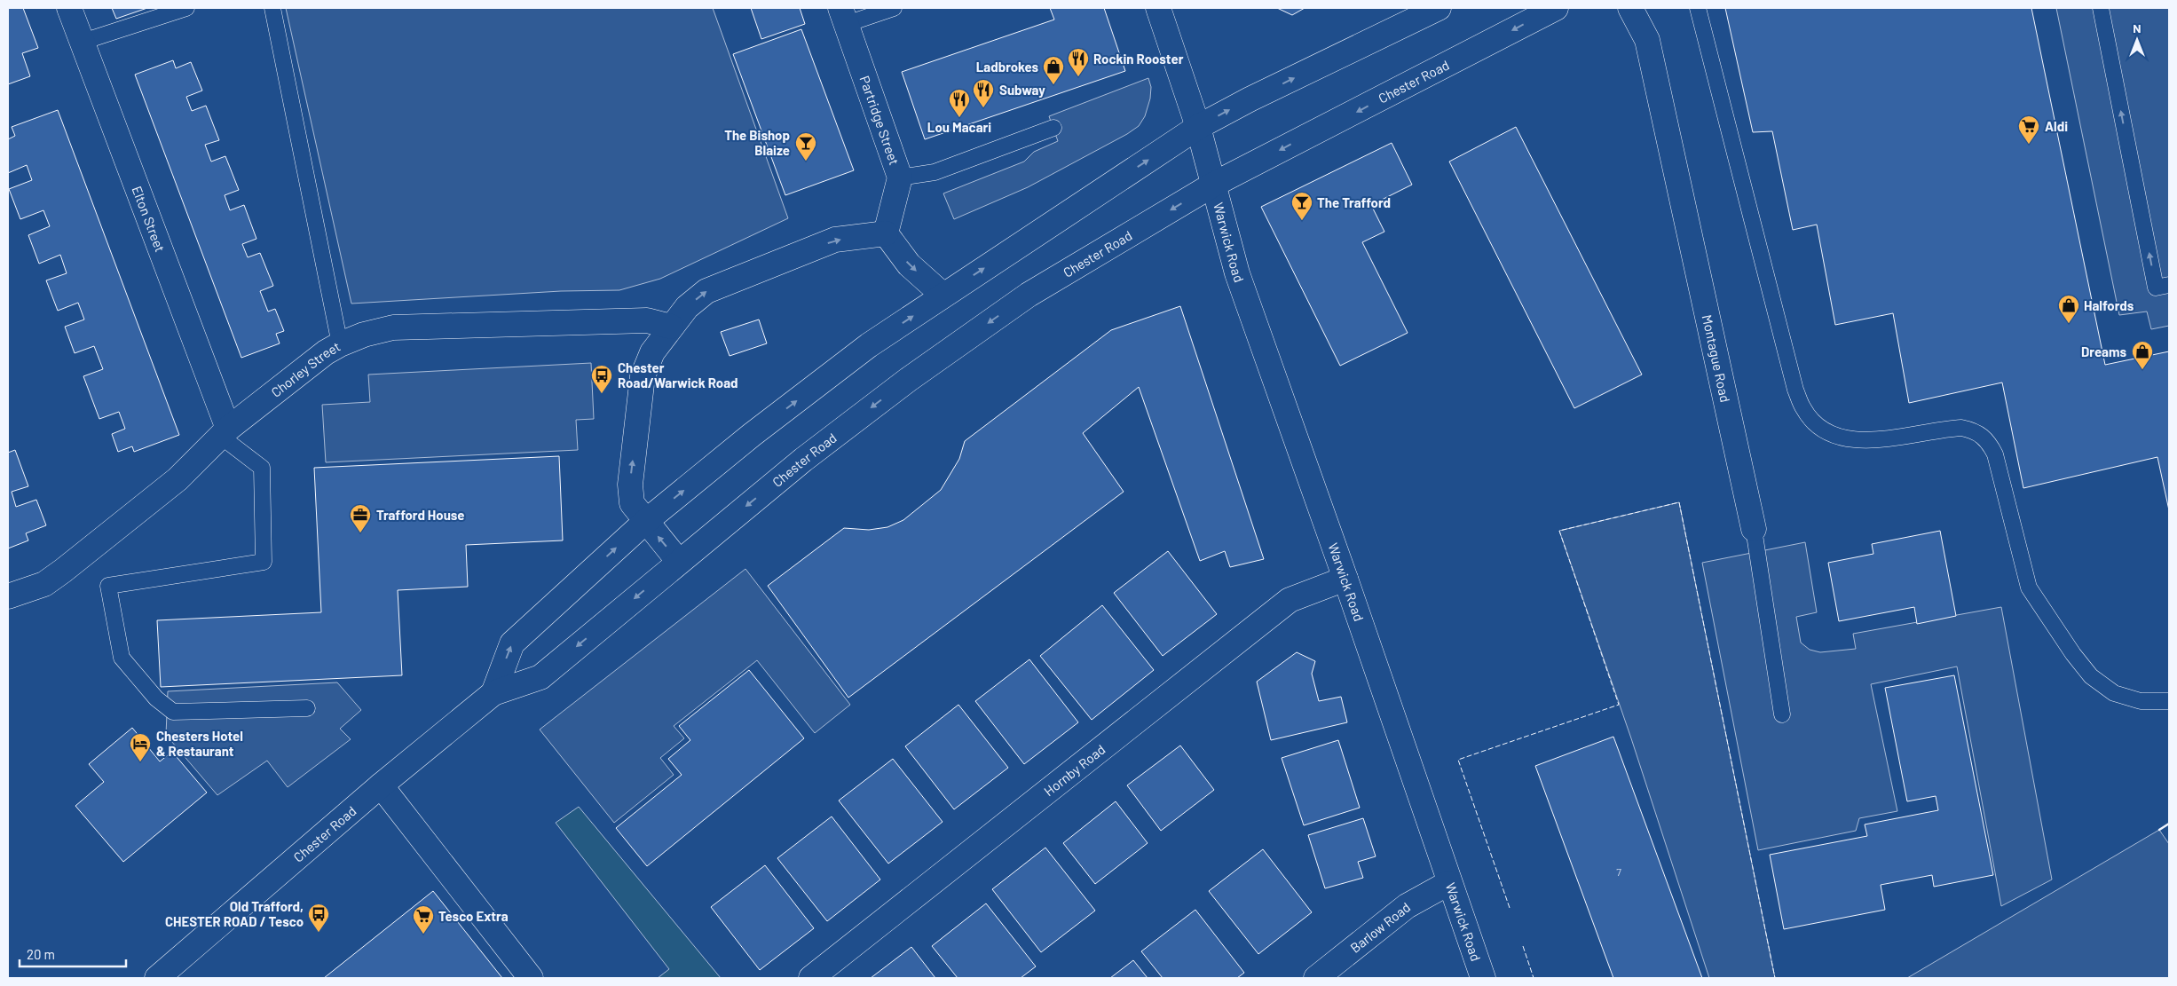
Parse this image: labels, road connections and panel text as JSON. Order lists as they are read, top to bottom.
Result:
{
  "streets": {
    "main road": [
      "Chester Road",
      "Partridge Street",
      "Elton Street",
      "Warwick Road",
      "Montague Road",
      "Chorley Street",
      "Hornby Road",
      "Barlow Road"
    ]
  },
  "crossings": [
    ["Chester Road", "Warwick Road"],
    ["Elton Street", "Chorley Street"],
    ["Warwick Road", "Hornby Road"],
    ["Warwick Road", "Barlow Road"]
  ],
  "places": {
    "restaurant": ["Rockin Rooster", "Subway", "Lou Macari"],
    "shop": ["Ladbrokes", "Halfords", "Dreams"],
    "supermarket": ["Aldi", "Tesco Extra"],
    "bar": ["The Bishop Blaize", "The Trafford"],
    "bus stop": ["Chester Road/Warwick Road", "Old Trafford, CHESTER ROAD / Tesco"],
    "office": ["Trafford House"],
    "hotel": ["Chesters Hotel & Restaurant"]
  },
  "house_numbers": ["7"],
  "scale_bar": "20 m",
  "north": "top"
}
